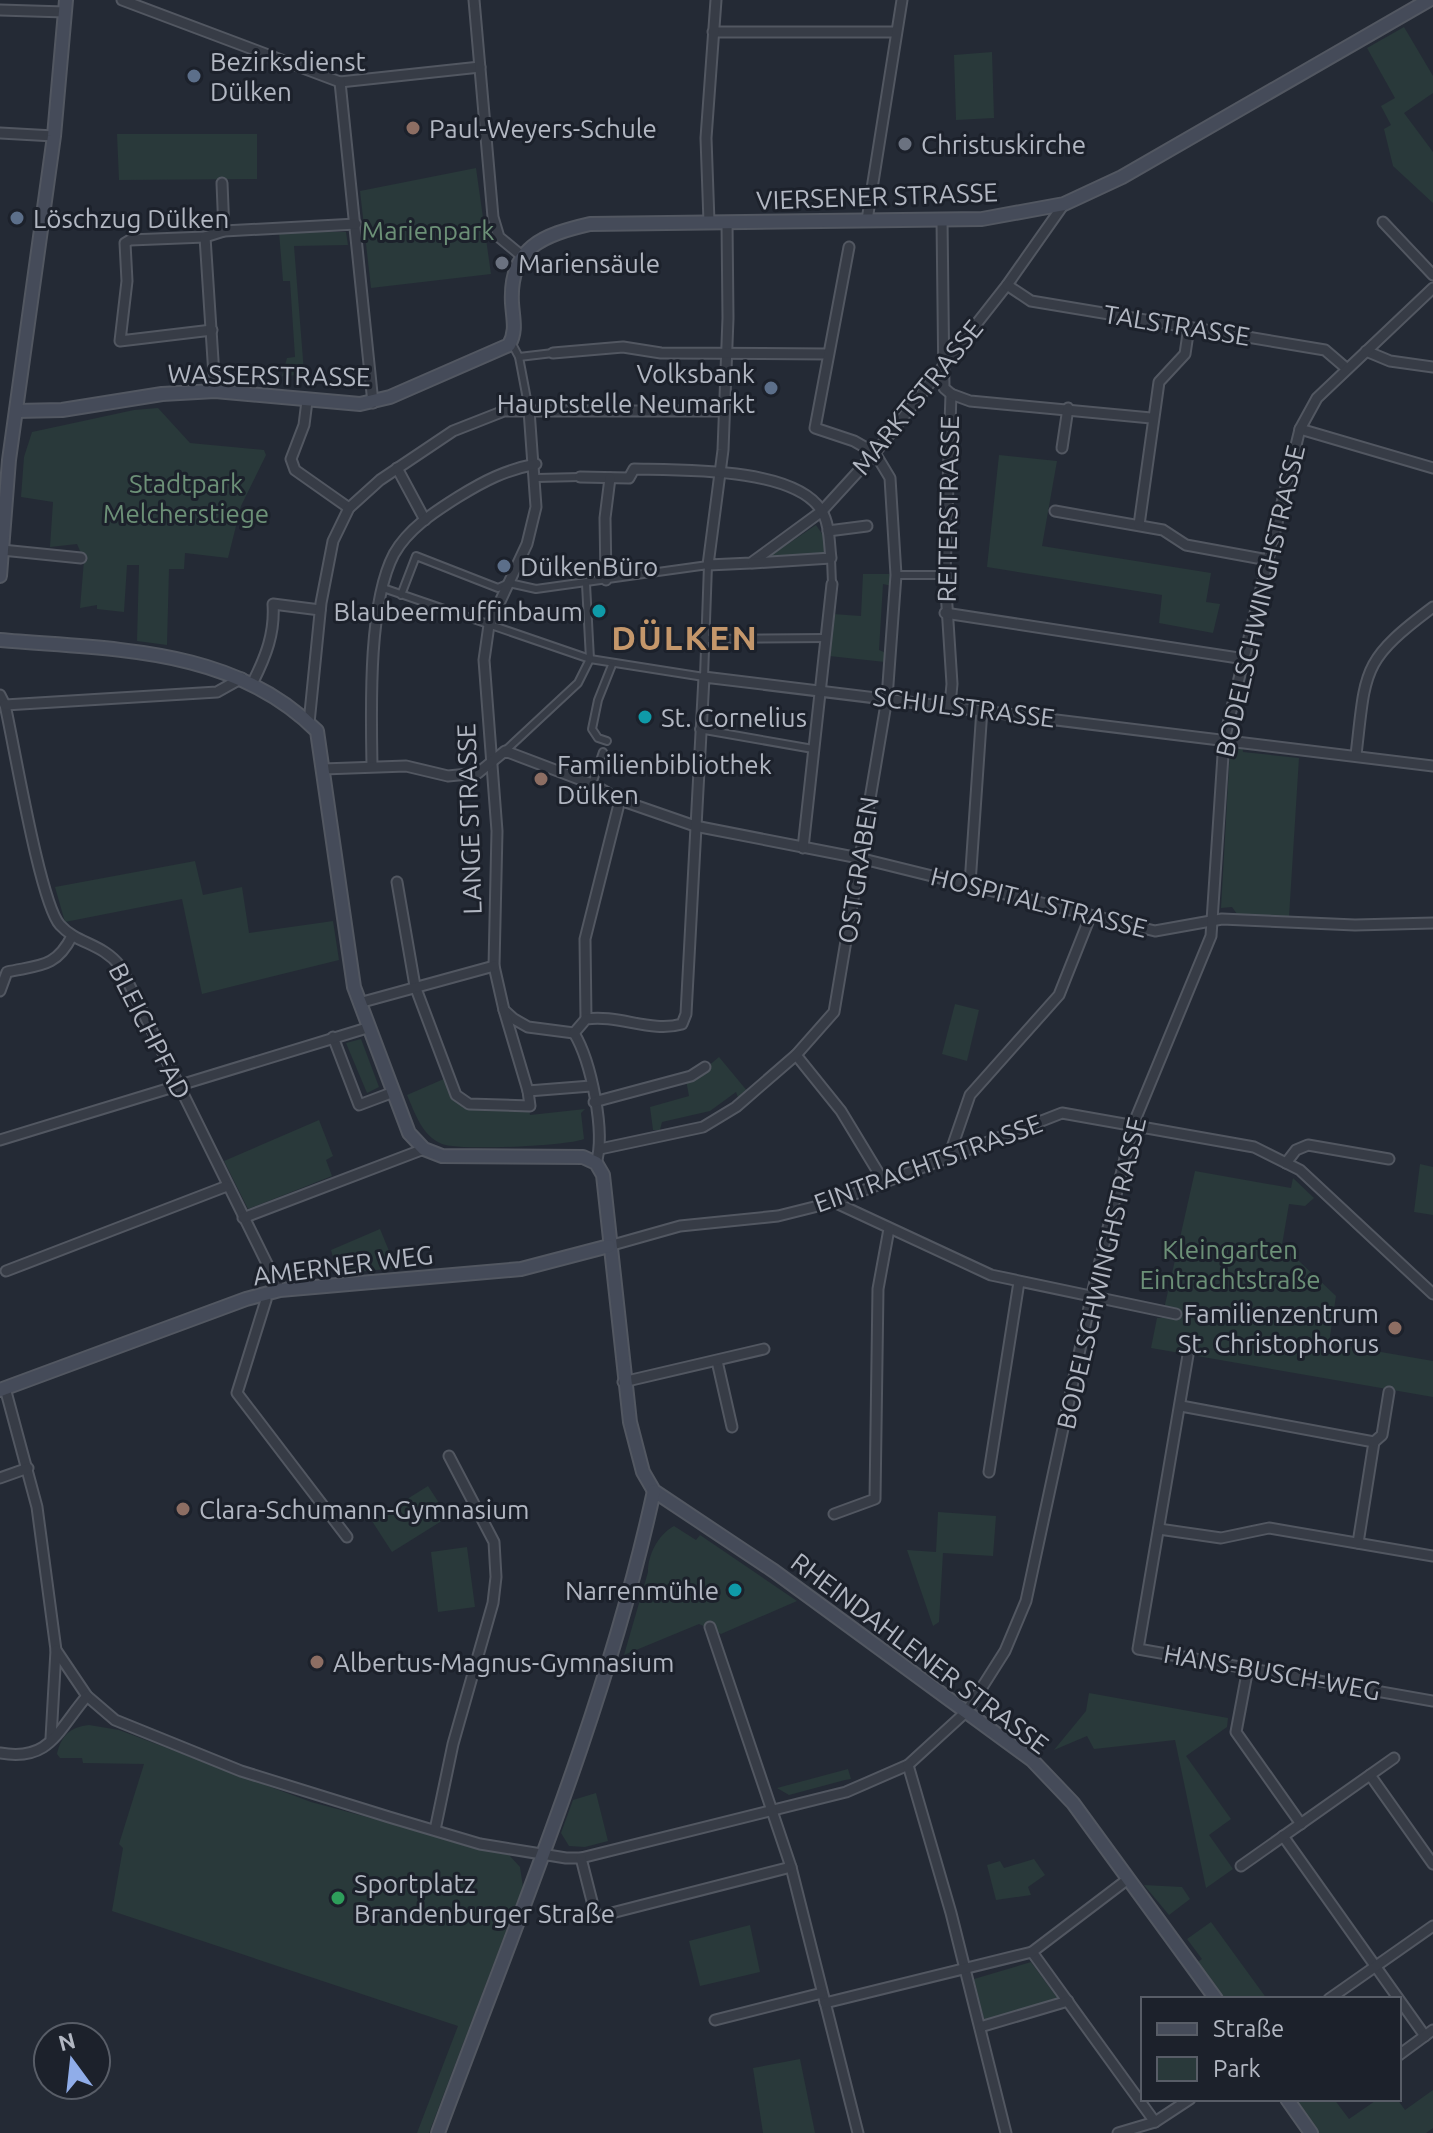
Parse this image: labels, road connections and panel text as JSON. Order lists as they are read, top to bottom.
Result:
{
  "streets": {
    "main road": [
      "VIERSENER STRASSE",
      "WASSERSTRASSE",
      "AMERNER WEG",
      "RHEINDAHLENER STRASSE"
    ],
    "street": [
      "TALSTRASSE",
      "MARKTSTRASSE",
      "REITERSTRASSE",
      "BODELSCHWINGHSTRASSE",
      "SCHULSTRASSE",
      "LANGE STRASSE",
      "OSTGRABEN",
      "HOSPITALSTRASSE",
      "BLEICHPFAD",
      "EINTRACHTSTRASSE",
      "HANS-BUSCH-WEG"
    ]
  },
  "crossings": [
    ["VIERSENER STRASSE", "MARKTSTRASSE"],
    ["VIERSENER STRASSE", "REITERSTRASSE"],
    ["TALSTRASSE", "MARKTSTRASSE"],
    ["TALSTRASSE", "BODELSCHWINGHSTRASSE"],
    ["WASSERSTRASSE", "LANGE STRASSE"],
    ["MARKTSTRASSE", "REITERSTRASSE"],
    ["MARKTSTRASSE", "OSTGRABEN"],
    ["REITERSTRASSE", "SCHULSTRASSE"],
    ["BODELSCHWINGHSTRASSE", "SCHULSTRASSE"],
    ["BODELSCHWINGHSTRASSE", "HOSPITALSTRASSE"],
    ["BODELSCHWINGHSTRASSE", "EINTRACHTSTRASSE"],
    ["BODELSCHWINGHSTRASSE", "RHEINDAHLENER STRASSE"],
    ["SCHULSTRASSE", "OSTGRABEN"],
    ["OSTGRABEN", "HOSPITALSTRASSE"],
    ["BLEICHPFAD", "AMERNER WEG"],
    ["EINTRACHTSTRASSE", "AMERNER WEG"]
  ],
  "districts": ["DÜLKEN"],
  "parks": ["Marienpark", "Stadtpark Melcherstiege", "Kleingarten Eintrachtstraße"],
  "places": [
    "Bezirksdienst Dülken",
    "Paul-Weyers-Schule",
    "Christuskirche",
    "Löschzug Dülken",
    "Mariensäule",
    "Volksbank Hauptstelle Neumarkt",
    "DülkenBüro",
    "Blaubeermuffinbaum",
    "St. Cornelius",
    "Familienbibliothek Dülken",
    "Familienzentrum St. Christophorus",
    "Clara-Schumann-Gymnasium",
    "Narrenmühle",
    "Albertus-Magnus-Gymnasium",
    "Sportplatz Brandenburger Straße"
  ],
  "legend": ["Straße", "Park"],
  "north": "top"
}
